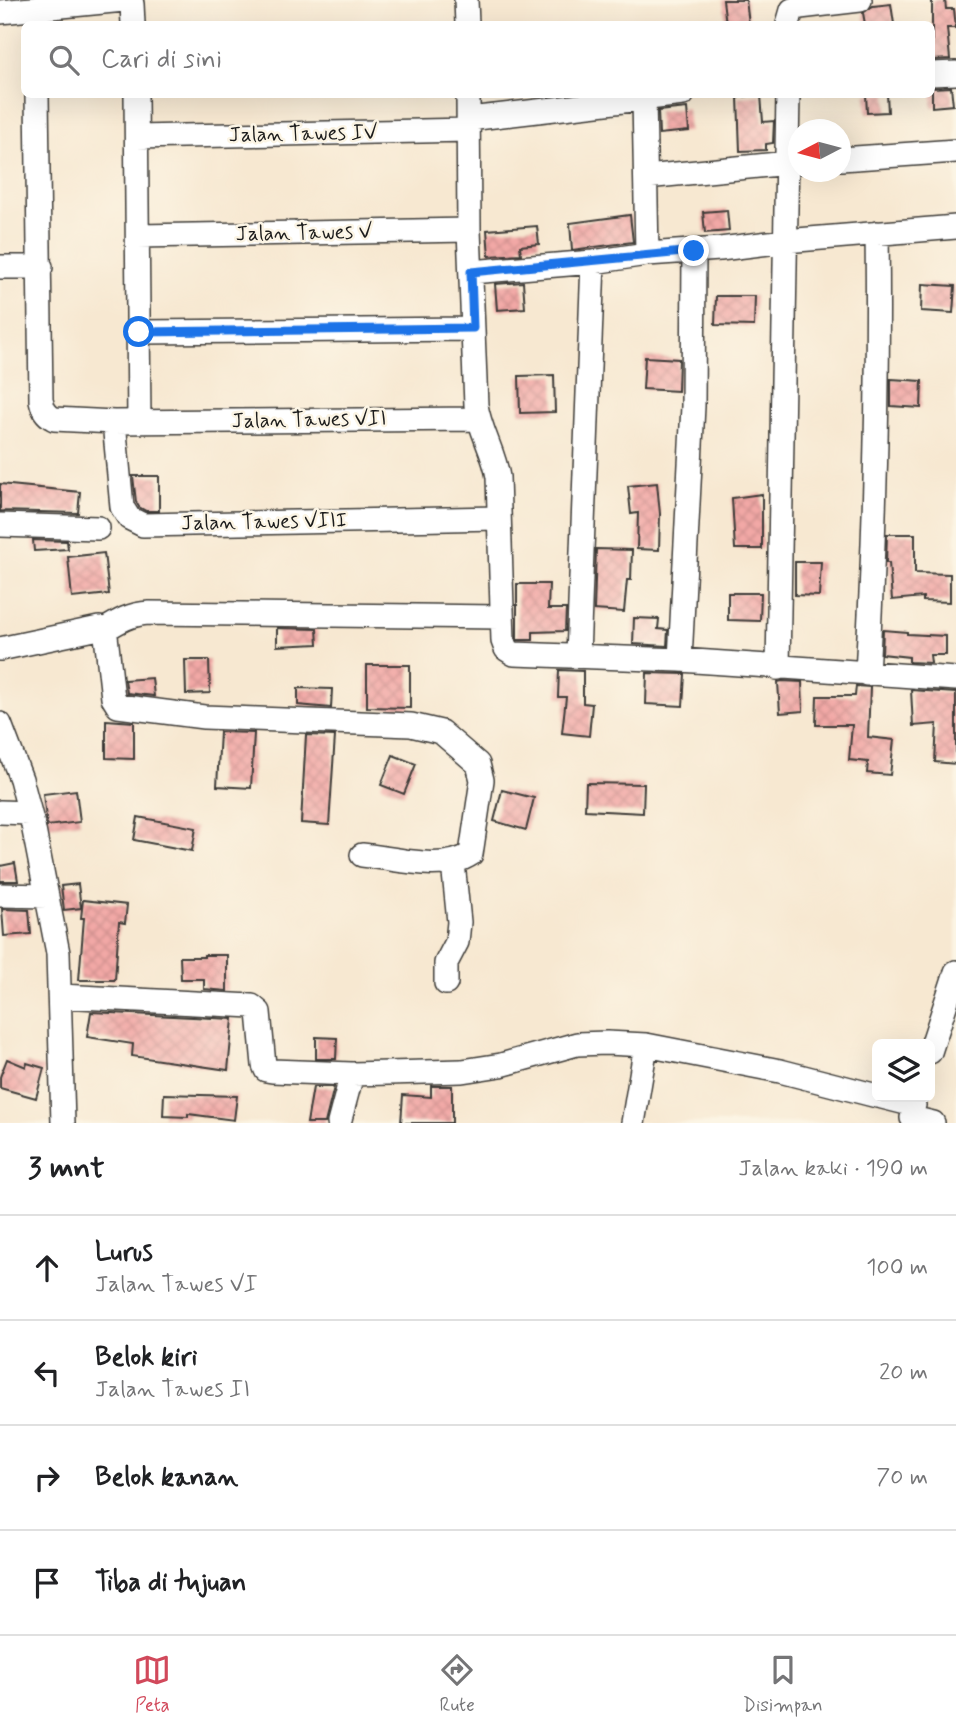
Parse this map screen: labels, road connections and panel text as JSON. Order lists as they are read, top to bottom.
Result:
{
  "streets": {
    "street": [
      "Jalan Tawes IV",
      "Jalan Tawes V",
      "Jalan Tawes VII",
      "Jalan Tawes VIII"
    ]
  },
  "crossings": [
    ["Jalan Tawes VII", "Jalan Tawes VIII"]
  ],
  "north": "left",
  "page": {
    "search": "Cari di sini",
    "heading": ["3 mnt", "Jalan kaki · 190 m"],
    "list": [
      ["Lurus", "Jalan Tawes VI", "100 m"],
      ["Belok kiri", "Jalan Tawes II", "20 m"],
      ["Belok kanan", "70 m"],
      "Tiba di tujuan"
    ],
    "nav": ["Peta", "Rute", "Disimpan"]
  }
}
